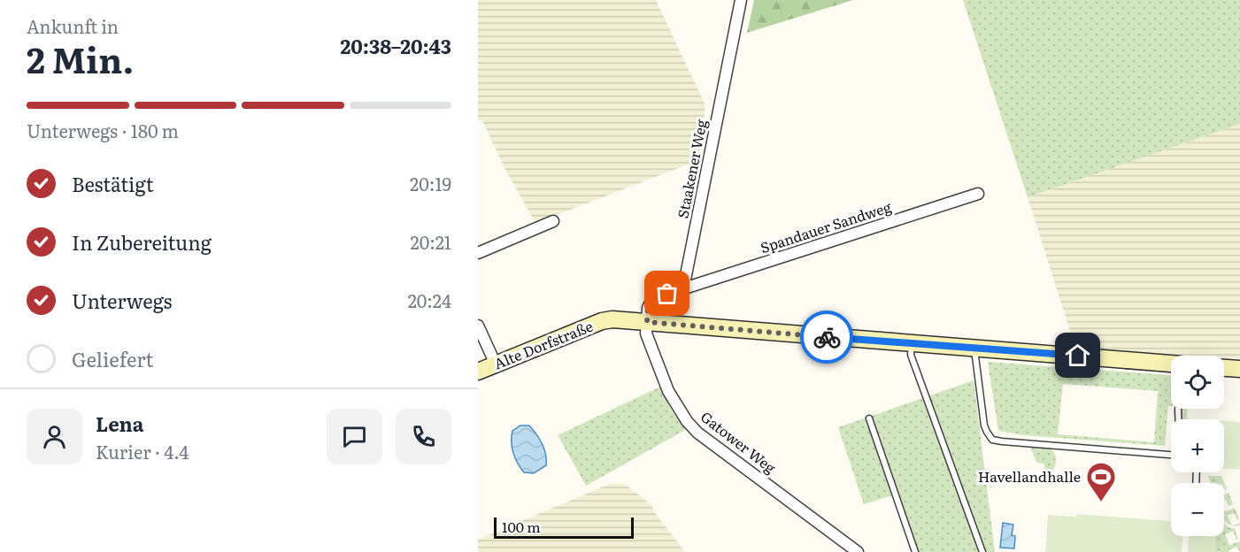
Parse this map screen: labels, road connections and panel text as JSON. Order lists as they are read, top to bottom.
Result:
{
  "streets": {
    "street": [
      "Staakener Weg",
      "Spandauer Sandweg",
      "Alte Dorfstraße",
      "Gatower Weg"
    ]
  },
  "crossings": [
    ["Staakener Weg", "Spandauer Sandweg"],
    ["Alte Dorfstraße", "Gatower Weg"]
  ],
  "places": {
    "sports": ["Havellandhalle"]
  },
  "scale_bar": "100 m",
  "page": {
    "heading": ["2 Min.", "Ankunft in", "20:38–20:43"],
    "panel": ["Lena", "Kurier · 4.4"],
    "bar": "Unterwegs · 180 m",
    "list": [
      ["Bestätigt", "20:19"],
      ["In Zubereitung", "20:21"],
      ["Unterwegs", "20:24"],
      "Geliefert"
    ],
    "map_buttons": ["+", "−"],
    "scale": "100 m"
  }
}
